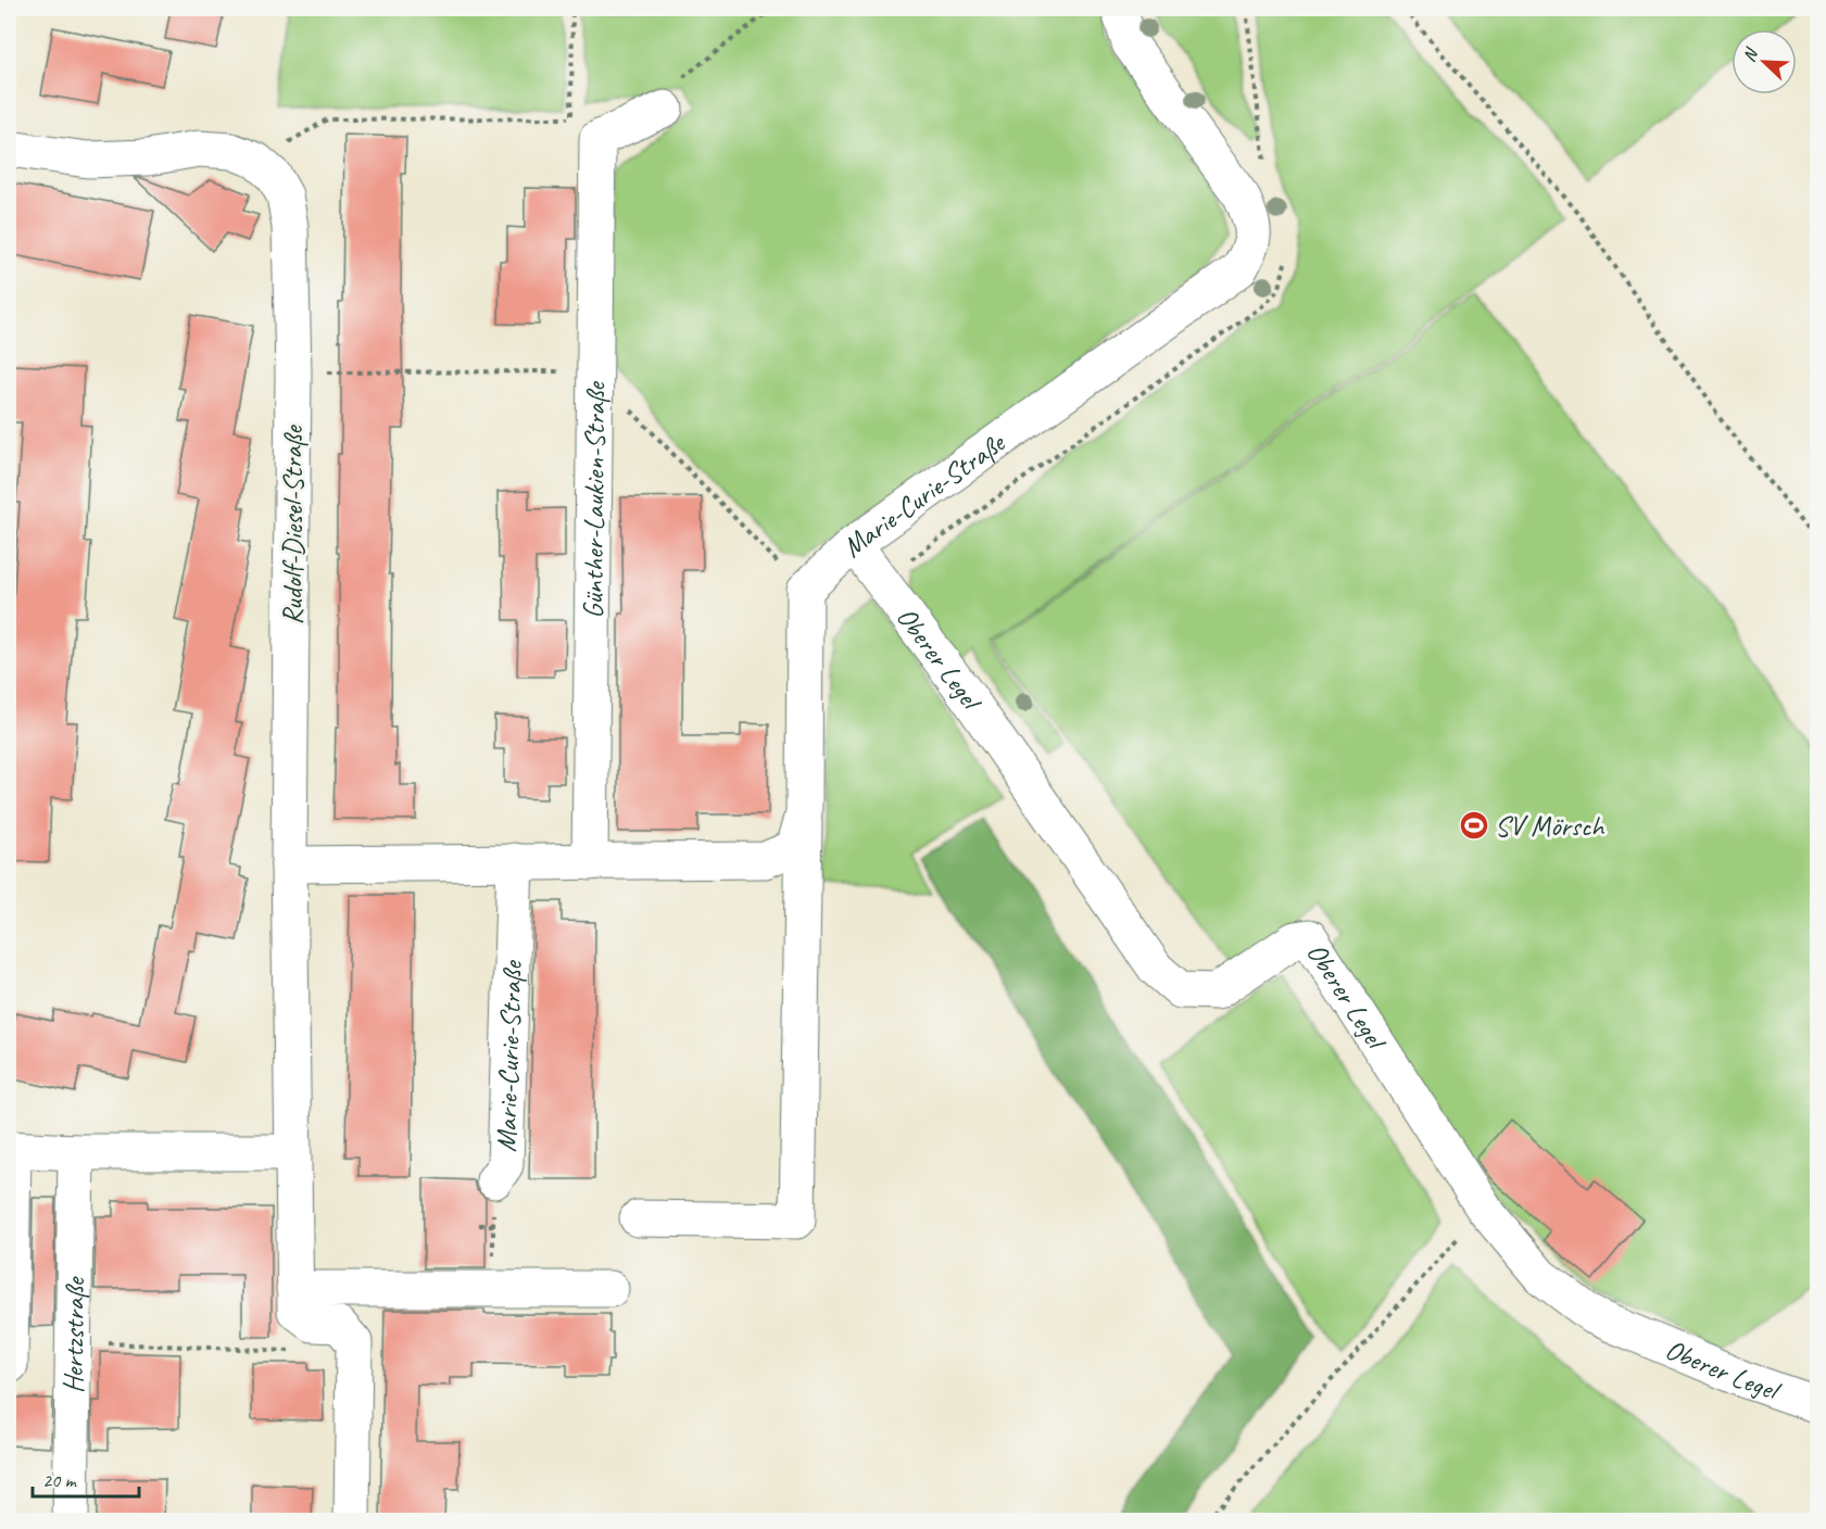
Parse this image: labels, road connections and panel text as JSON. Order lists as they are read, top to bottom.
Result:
{
  "streets": {
    "street": [
      "Marie-Curie-Straße",
      "Günther-Laukien-Straße",
      "Rudolf-Diesel-Straße",
      "Oberer Legel",
      "Hertzstraße"
    ]
  },
  "crossings": [
    ["Marie-Curie-Straße", "Oberer Legel"]
  ],
  "places": {
    "sports": ["SV Mörsch"]
  },
  "scale_bar": "20 m",
  "north": "top left"
}
